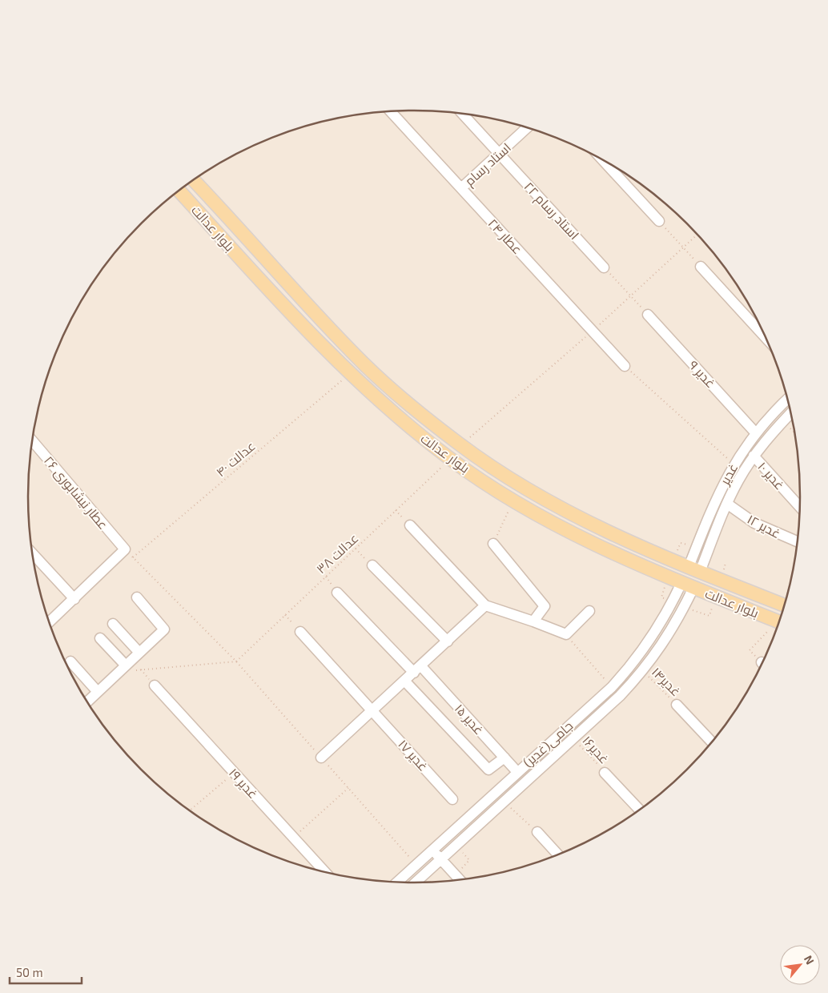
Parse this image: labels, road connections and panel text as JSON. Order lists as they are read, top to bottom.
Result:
{
  "streets": {
    "main road": ["بلوار عدالت"],
    "street": [
      "استاد رسام",
      "استاد رسام ۲۲",
      "عطار ۲۴",
      "غدیر ۹",
      "غدیر",
      "غدیر ۱۰",
      "عطار نیشابوری ۲۶",
      "غدیر ۱۲",
      "غدیر ۱۵",
      "جامی(غدیر)",
      "غدیر ۱۷",
      "غدیر ۱۹"
    ],
    "path": [
      "عدالت ۴۰",
      "عدالت ۳۸",
      "غدیر۱۴",
      "غدیر۱۶"
    ]
  },
  "crossings": [
    ["استاد رسام", "استاد رسام ۲۲"],
    ["استاد رسام", "عطار ۲۴"],
    ["بلوار عدالت", "عدالت ۴۰"],
    ["بلوار عدالت", "غدیر"],
    ["بلوار عدالت", "عدالت ۳۸"],
    ["بلوار عدالت", "جامی(غدیر)"],
    ["غدیر ۹", "غدیر"],
    ["غدیر", "غدیر ۱۰"],
    ["غدیر", "غدیر ۱۲"],
    ["غدیر۱۴", "جامی(غدیر)"],
    ["غدیر ۱۵", "جامی(غدیر)"],
    ["جامی(غدیر)", "غدیر۱۶"]
  ],
  "scale_bar": "50 m",
  "north": "top right"
}
